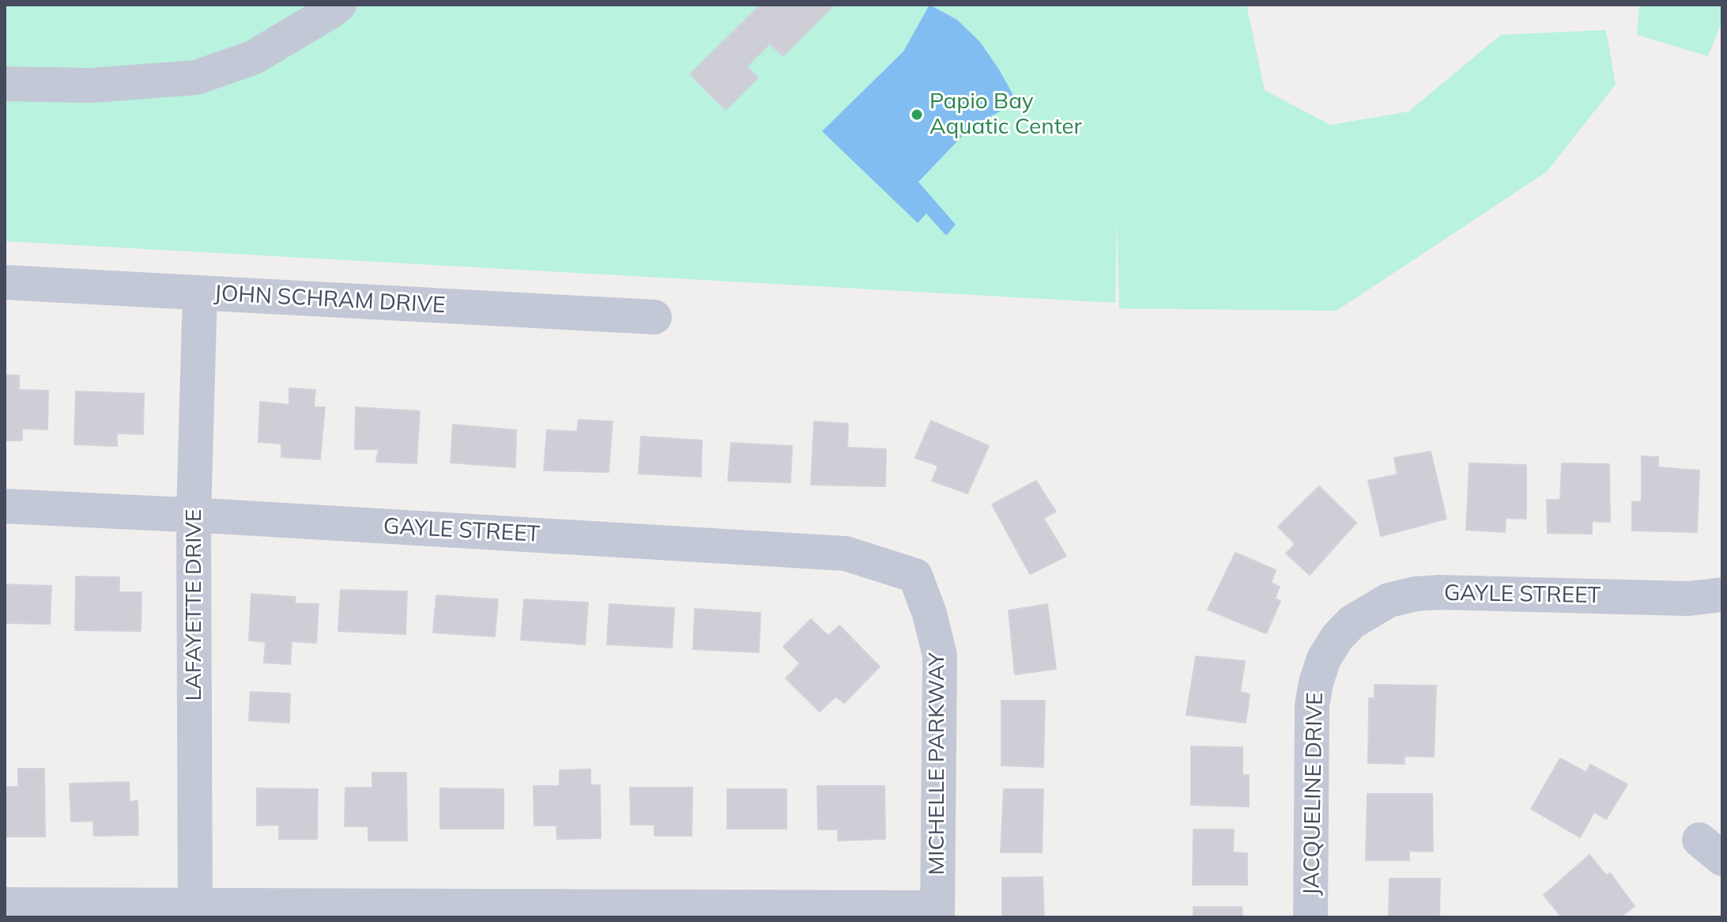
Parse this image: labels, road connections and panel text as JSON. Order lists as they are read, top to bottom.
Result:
{
  "streets": {
    "street": [
      "JOHN SCHRAM DRIVE",
      "GAYLE STREET",
      "LAFAYETTE DRIVE",
      "MICHELLE PARKWAY",
      "JACQUELINE DRIVE"
    ]
  },
  "crossings": [
    ["JOHN SCHRAM DRIVE", "LAFAYETTE DRIVE"],
    ["GAYLE STREET", "LAFAYETTE DRIVE"],
    ["GAYLE STREET", "MICHELLE PARKWAY"],
    ["GAYLE STREET", "JACQUELINE DRIVE"]
  ],
  "places": ["Papio Bay Aquatic Center"]
}
